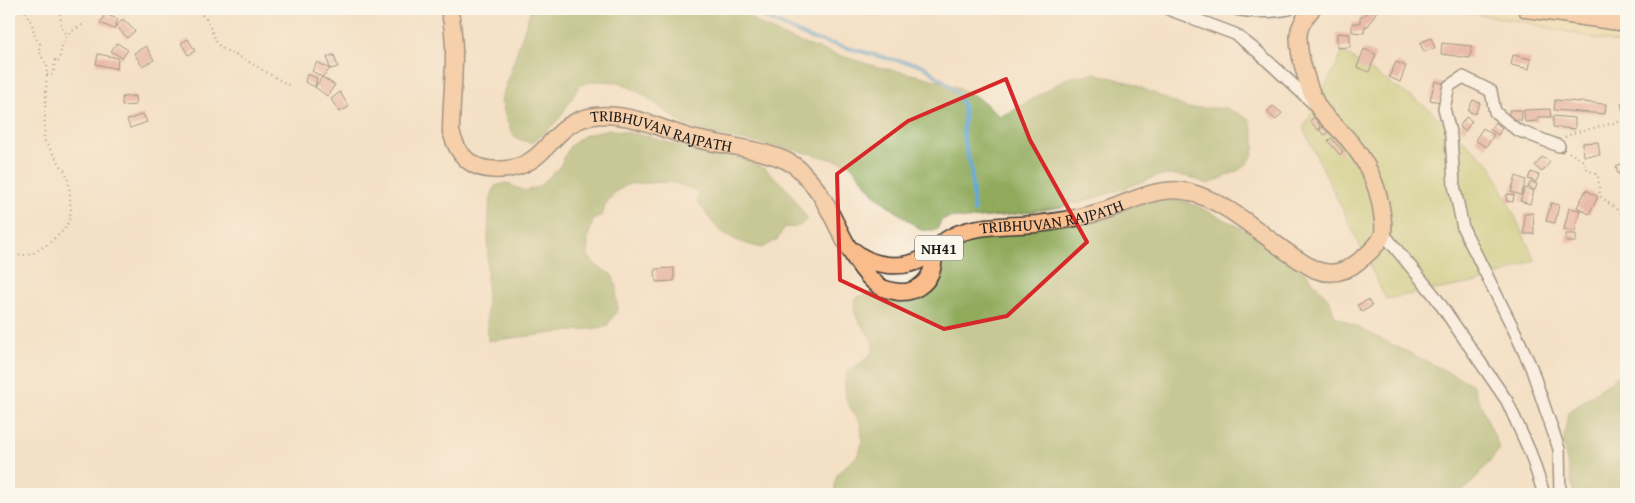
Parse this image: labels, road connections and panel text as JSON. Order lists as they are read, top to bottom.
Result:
{
  "streets": {
    "highway": ["TRIBHUVAN RAJPATH", "NH41"]
  }
}
